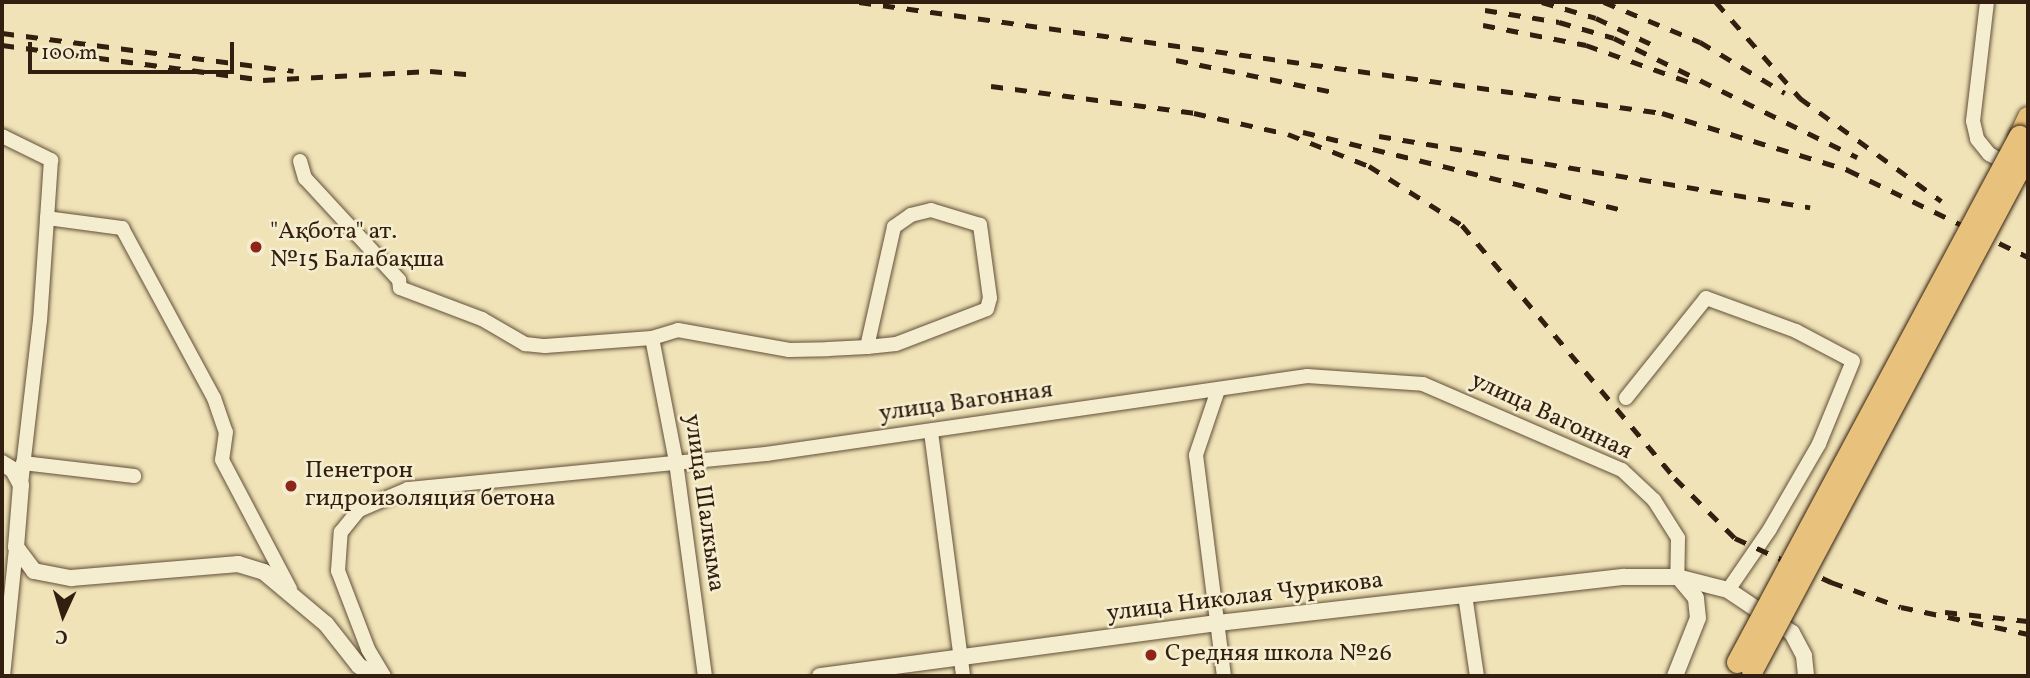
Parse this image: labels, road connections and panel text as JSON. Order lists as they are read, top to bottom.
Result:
{
  "streets": {
    "street": ["улица Вагонная", "улица Шалкыма", "улица Николая Чурикова"]
  },
  "crossings": [
    ["улица Вагонная", "улица Шалкыма"],
    ["улица Вагонная", "улица Николая Чурикова"]
  ],
  "places": ["\"Ақбота\" ат. №15 Балабақша", "Пенетрон гидроизоляция бетона", "Средняя школа №26"],
  "scale_bar": "100 m",
  "north": "bottom"
}
